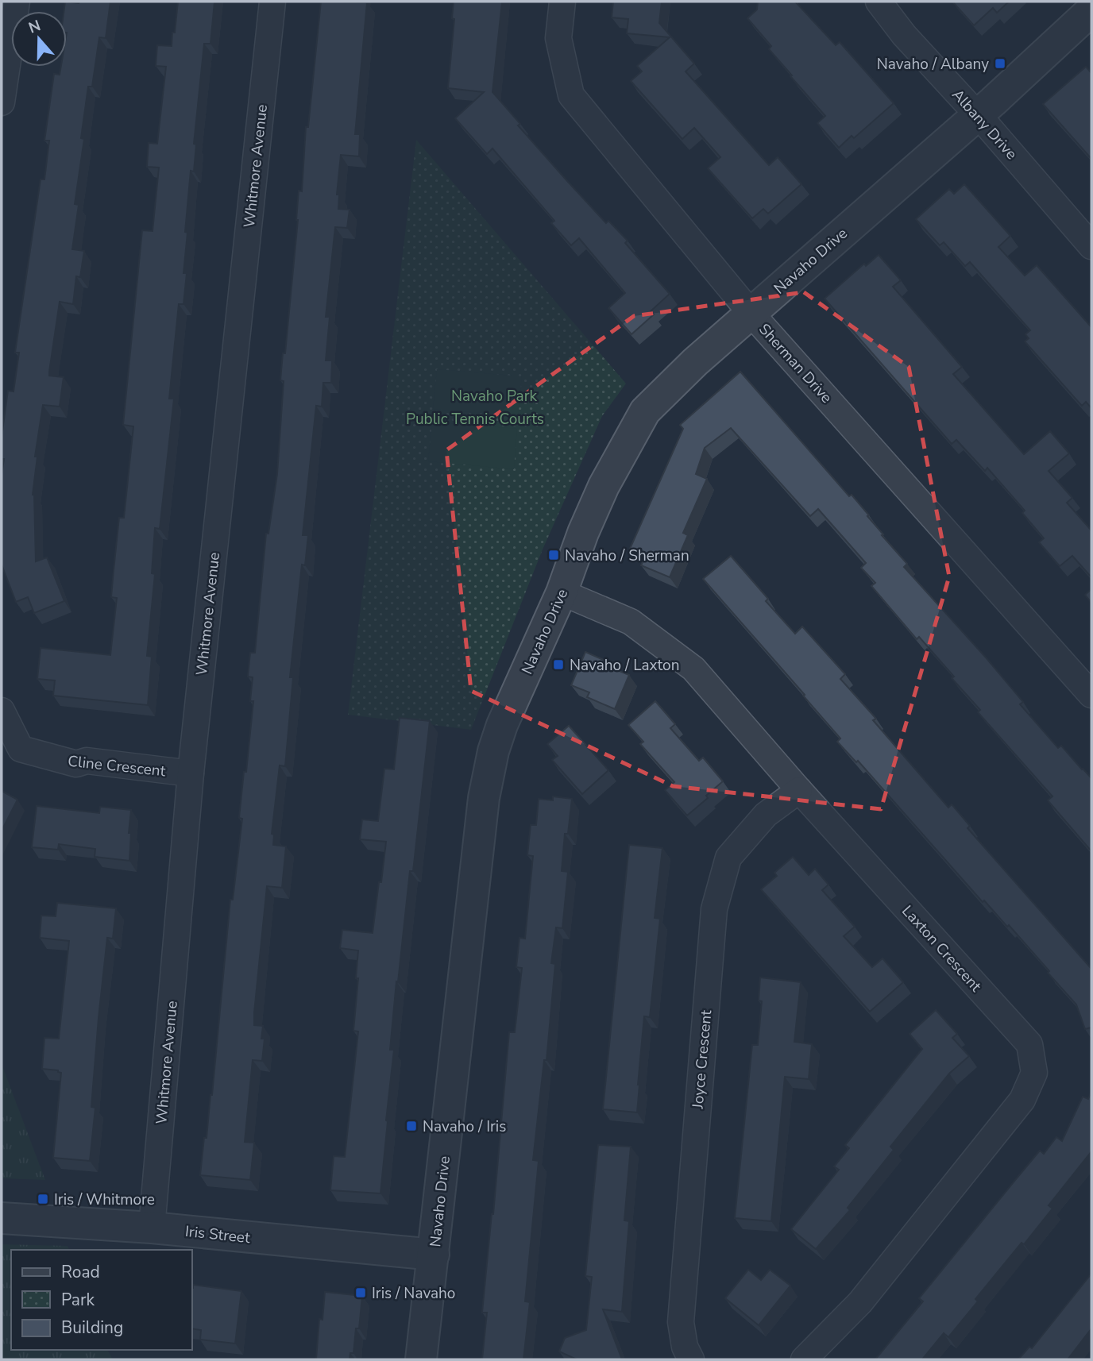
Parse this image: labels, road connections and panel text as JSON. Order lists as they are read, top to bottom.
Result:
{
  "streets": {
    "street": [
      "Albany Drive",
      "Whitmore Avenue",
      "Navaho Drive",
      "Sherman Drive",
      "Cline Crescent",
      "Laxton Crescent",
      "Joyce Crescent",
      "Iris Street"
    ]
  },
  "crossings": [
    ["Albany Drive", "Navaho Drive"],
    ["Whitmore Avenue", "Cline Crescent"],
    ["Whitmore Avenue", "Iris Street"],
    ["Navaho Drive", "Sherman Drive"],
    ["Navaho Drive", "Laxton Crescent"],
    ["Navaho Drive", "Iris Street"],
    ["Laxton Crescent", "Joyce Crescent"]
  ],
  "parks": ["Navaho Park", "Public Tennis Courts"],
  "places": {
    "transit": [
      "Navaho / Albany",
      "Navaho / Sherman",
      "Navaho / Laxton",
      "Navaho / Iris",
      "Iris / Whitmore",
      "Iris / Navaho"
    ]
  },
  "legend": ["Road", "Park", "Building"],
  "north": "top"
}
